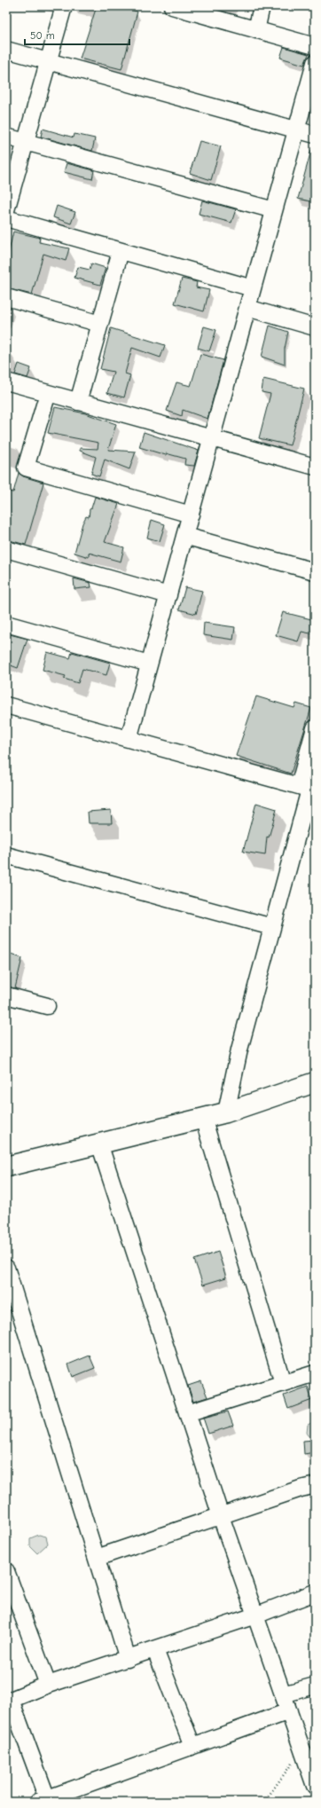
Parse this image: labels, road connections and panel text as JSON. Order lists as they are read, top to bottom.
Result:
{
  "scale_bar": "50 m"
}
